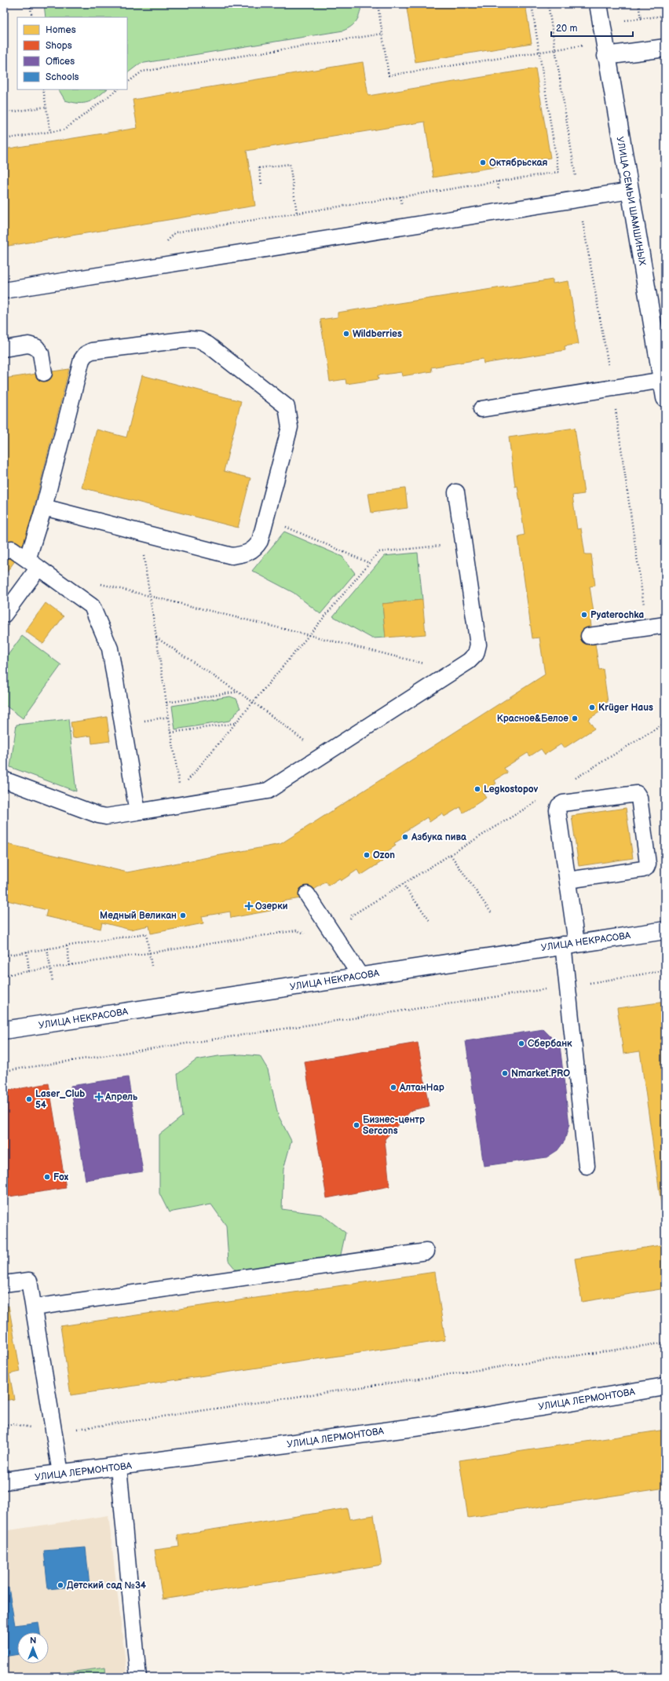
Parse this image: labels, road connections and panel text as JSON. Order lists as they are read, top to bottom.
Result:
{
  "streets": {
    "street": ["УЛИЦА СЕМЬИ ШАМШИНЫХ", "УЛИЦА НЕКРАСОВА", "УЛИЦА ЛЕРМОНТОВА"]
  },
  "places": {
    "other": [
      "Октябрьская",
      "Wildberries",
      "Pyaterochka",
      "Krüger Haus",
      "Красное&Белое",
      "Legkostopov",
      "Азбука пива",
      "Ozon",
      "Медный Великан",
      "Сбербанк",
      "Nmarket.PRO",
      "АлтанНар",
      "Laser_Club 54",
      "Бизнес-центр Sercons",
      "Fox",
      "Детский сад №34"
    ],
    "health": ["Озерки", "Апрель"]
  },
  "legend": [
    "Homes",
    "Shops",
    "Offices",
    "Schools"
  ],
  "scale_bar": "20 m",
  "north": "top"
}
